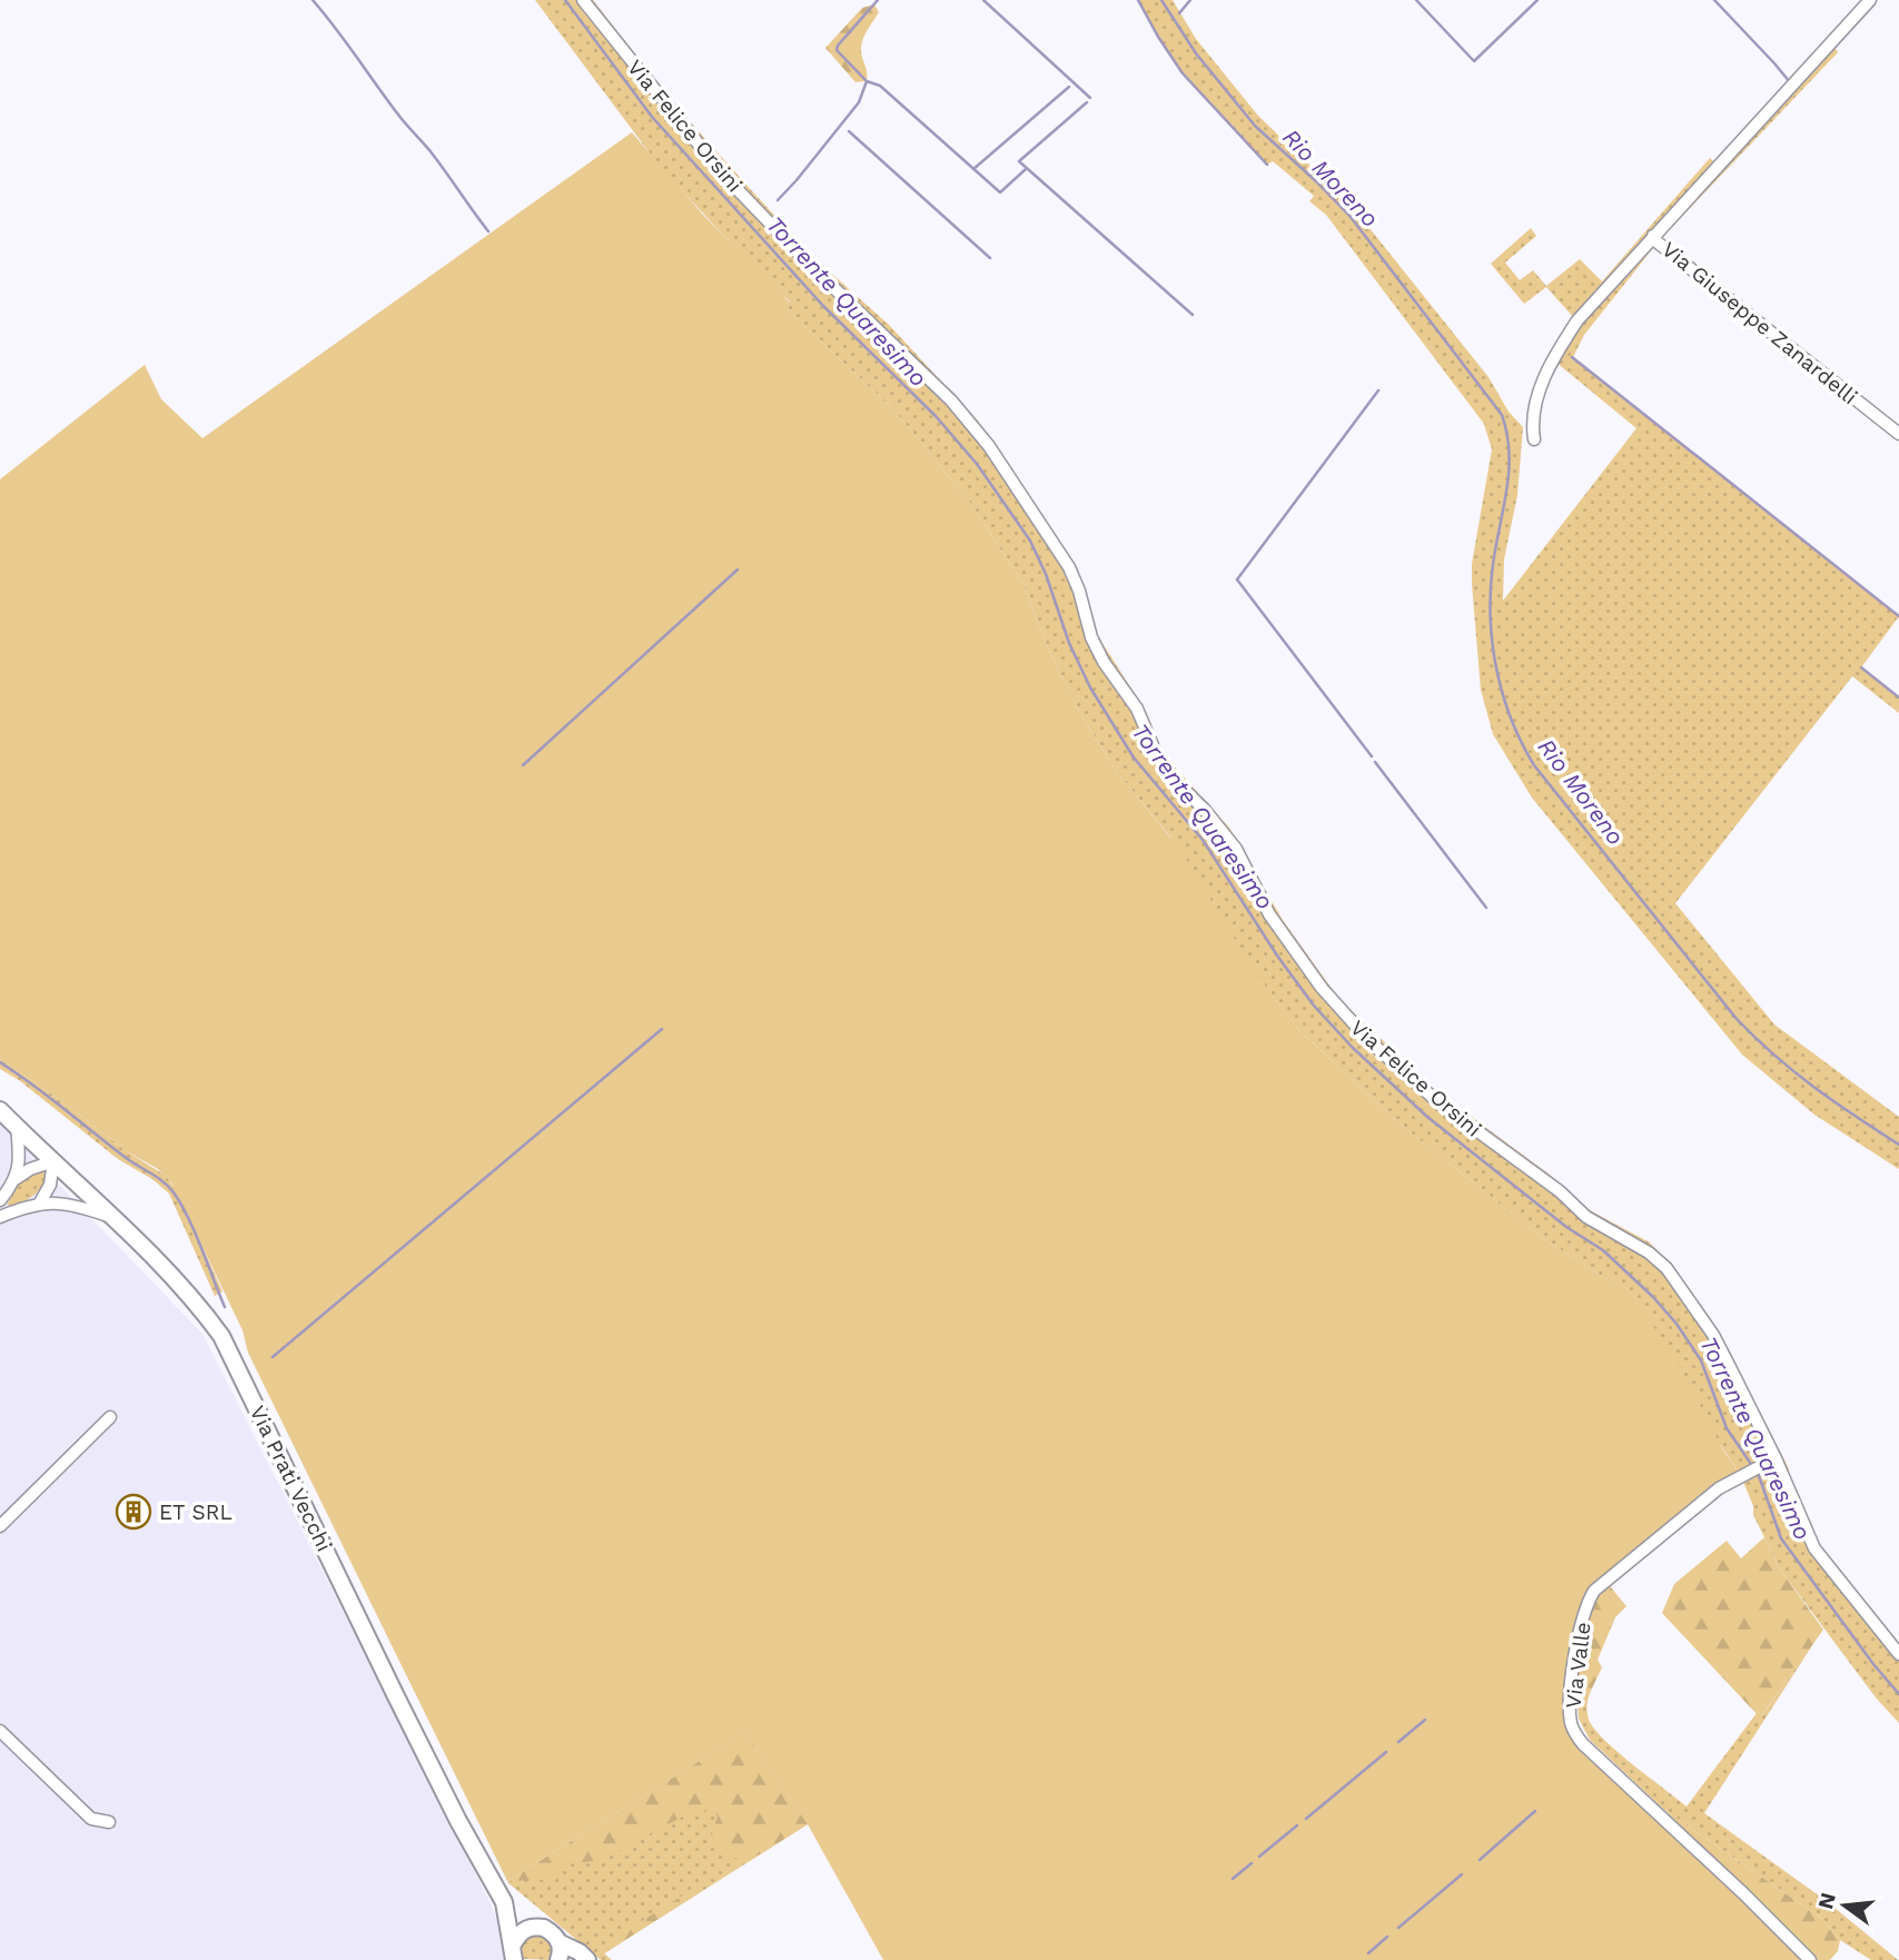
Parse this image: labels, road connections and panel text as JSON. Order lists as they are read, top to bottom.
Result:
{
  "streets": {
    "main road": ["Via Prati Vecchi"],
    "street": ["Via Felice Orsini", "Via Giuseppe Zanardelli", "Via Valle"]
  },
  "crossings": [
    ["Via Felice Orsini", "Via Valle"]
  ],
  "water": ["Rio Moreno", "Torrente Quaresimo"],
  "places": {
    "building": ["ET SRL"]
  },
  "north": "left"
}
